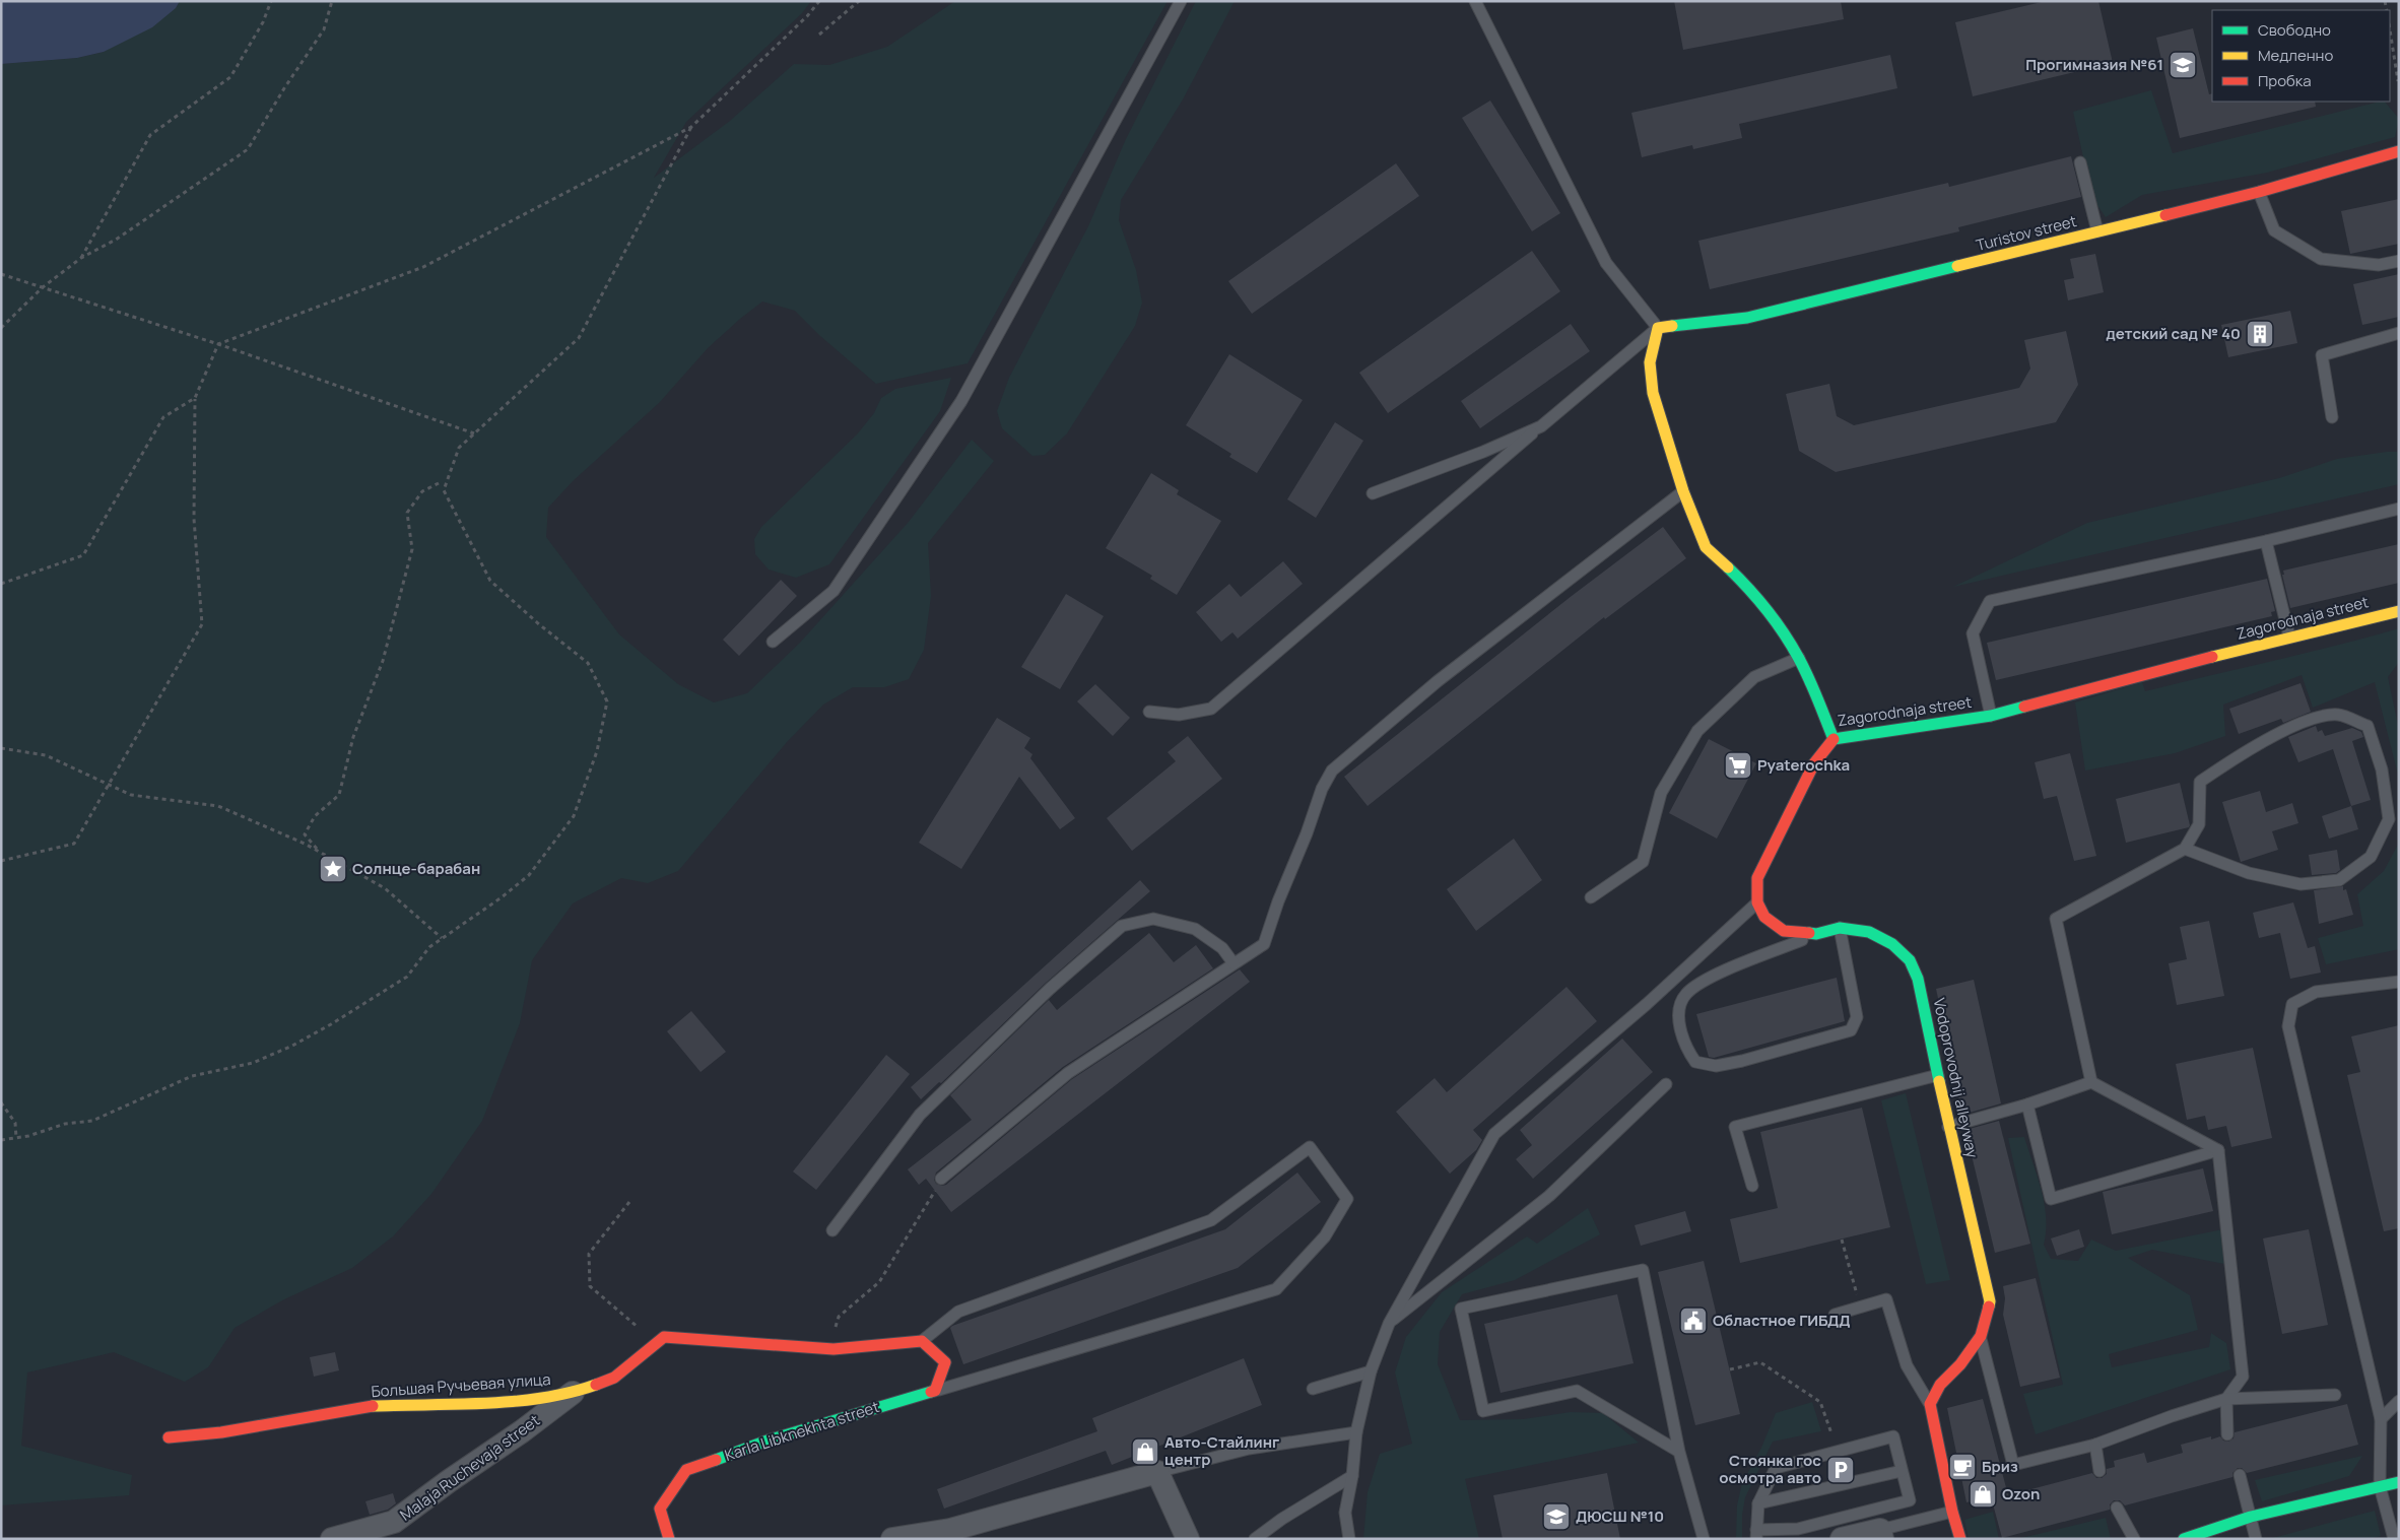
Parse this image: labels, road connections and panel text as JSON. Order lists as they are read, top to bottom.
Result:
{
  "streets": {
    "street": [
      "Turistov street",
      "Zagorodnaja street",
      "Vodoprovodnij alleyway",
      "Большая Ручьевая улица",
      "Karla Libknekhta street",
      "Malaja Ruchevaja street"
    ]
  },
  "crossings": [
    ["Turistov street", "Zagorodnaja street"],
    ["Большая Ручьевая улица", "Malaja Ruchevaja street"]
  ],
  "places": {
    "school or university": ["Прогимназия №61", "ДЮСШ №10"],
    "building": ["детский сад № 40"],
    "supermarket": ["Pyaterochka"],
    "place": ["Солнце-барабан"],
    "public building": ["Областное ГИБДД"],
    "shop": ["Авто-Стайлинг центр", "Ozon"],
    "cafe": ["Бриз"],
    "parking": ["Стоянка гос осмотра авто"]
  },
  "legend": ["Свободно", "Медленно", "Пробка"]
}
